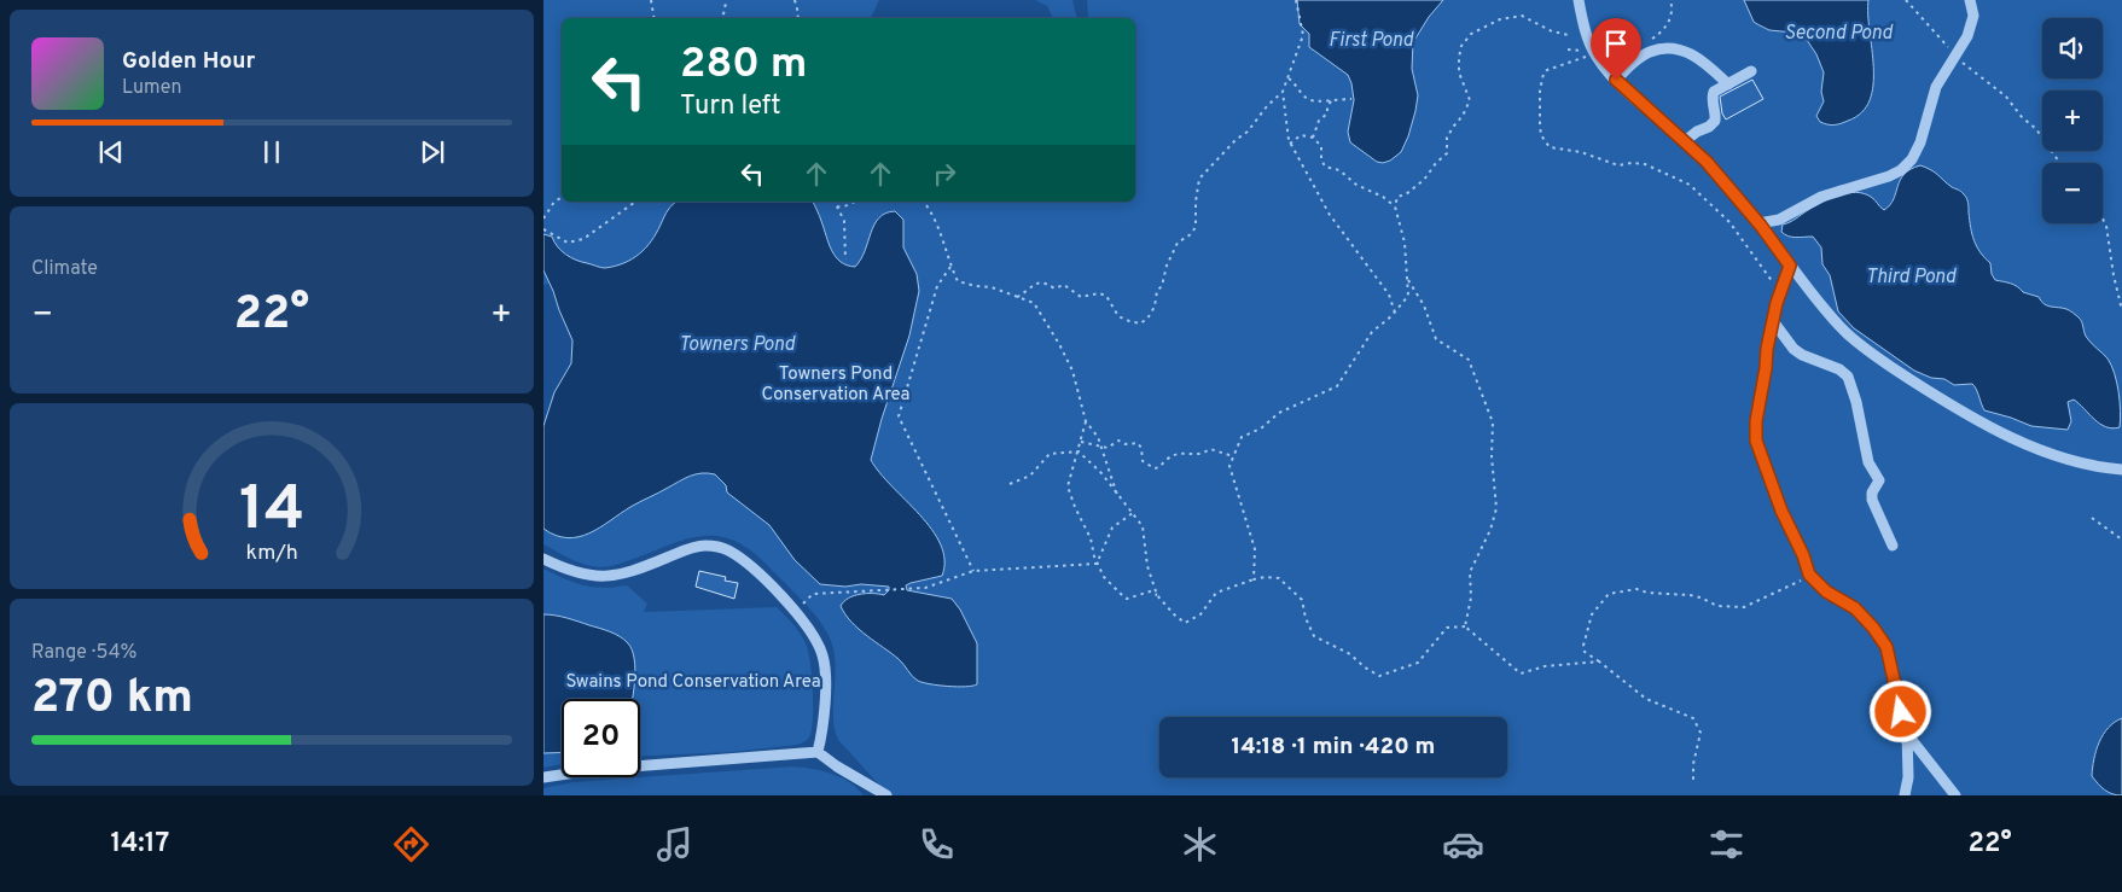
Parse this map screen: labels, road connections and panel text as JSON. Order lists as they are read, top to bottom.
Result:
{
  "water": [
    "Second Pond",
    "First Pond",
    "Third Pond",
    "Towners Pond"
  ],
  "parks": ["Towners Pond Conservation Area", "Swains Pond Conservation Area"],
  "page": {
    "map_buttons": ["+", "−"],
    "turn": ["280 m", "Turn left"],
    "song": ["Golden Hour", "Lumen"],
    "tile": [
      "Climate",
      ["Range · 54%", "270 km"]
    ],
    "heat": ["−", "22°", "+"],
    "limit": "20",
    "trip": "14:18 · 1 min · 420 m",
    "tabs": ["14:17", "22°"],
    "gauge": ["14", "km/h"]
  }
}
